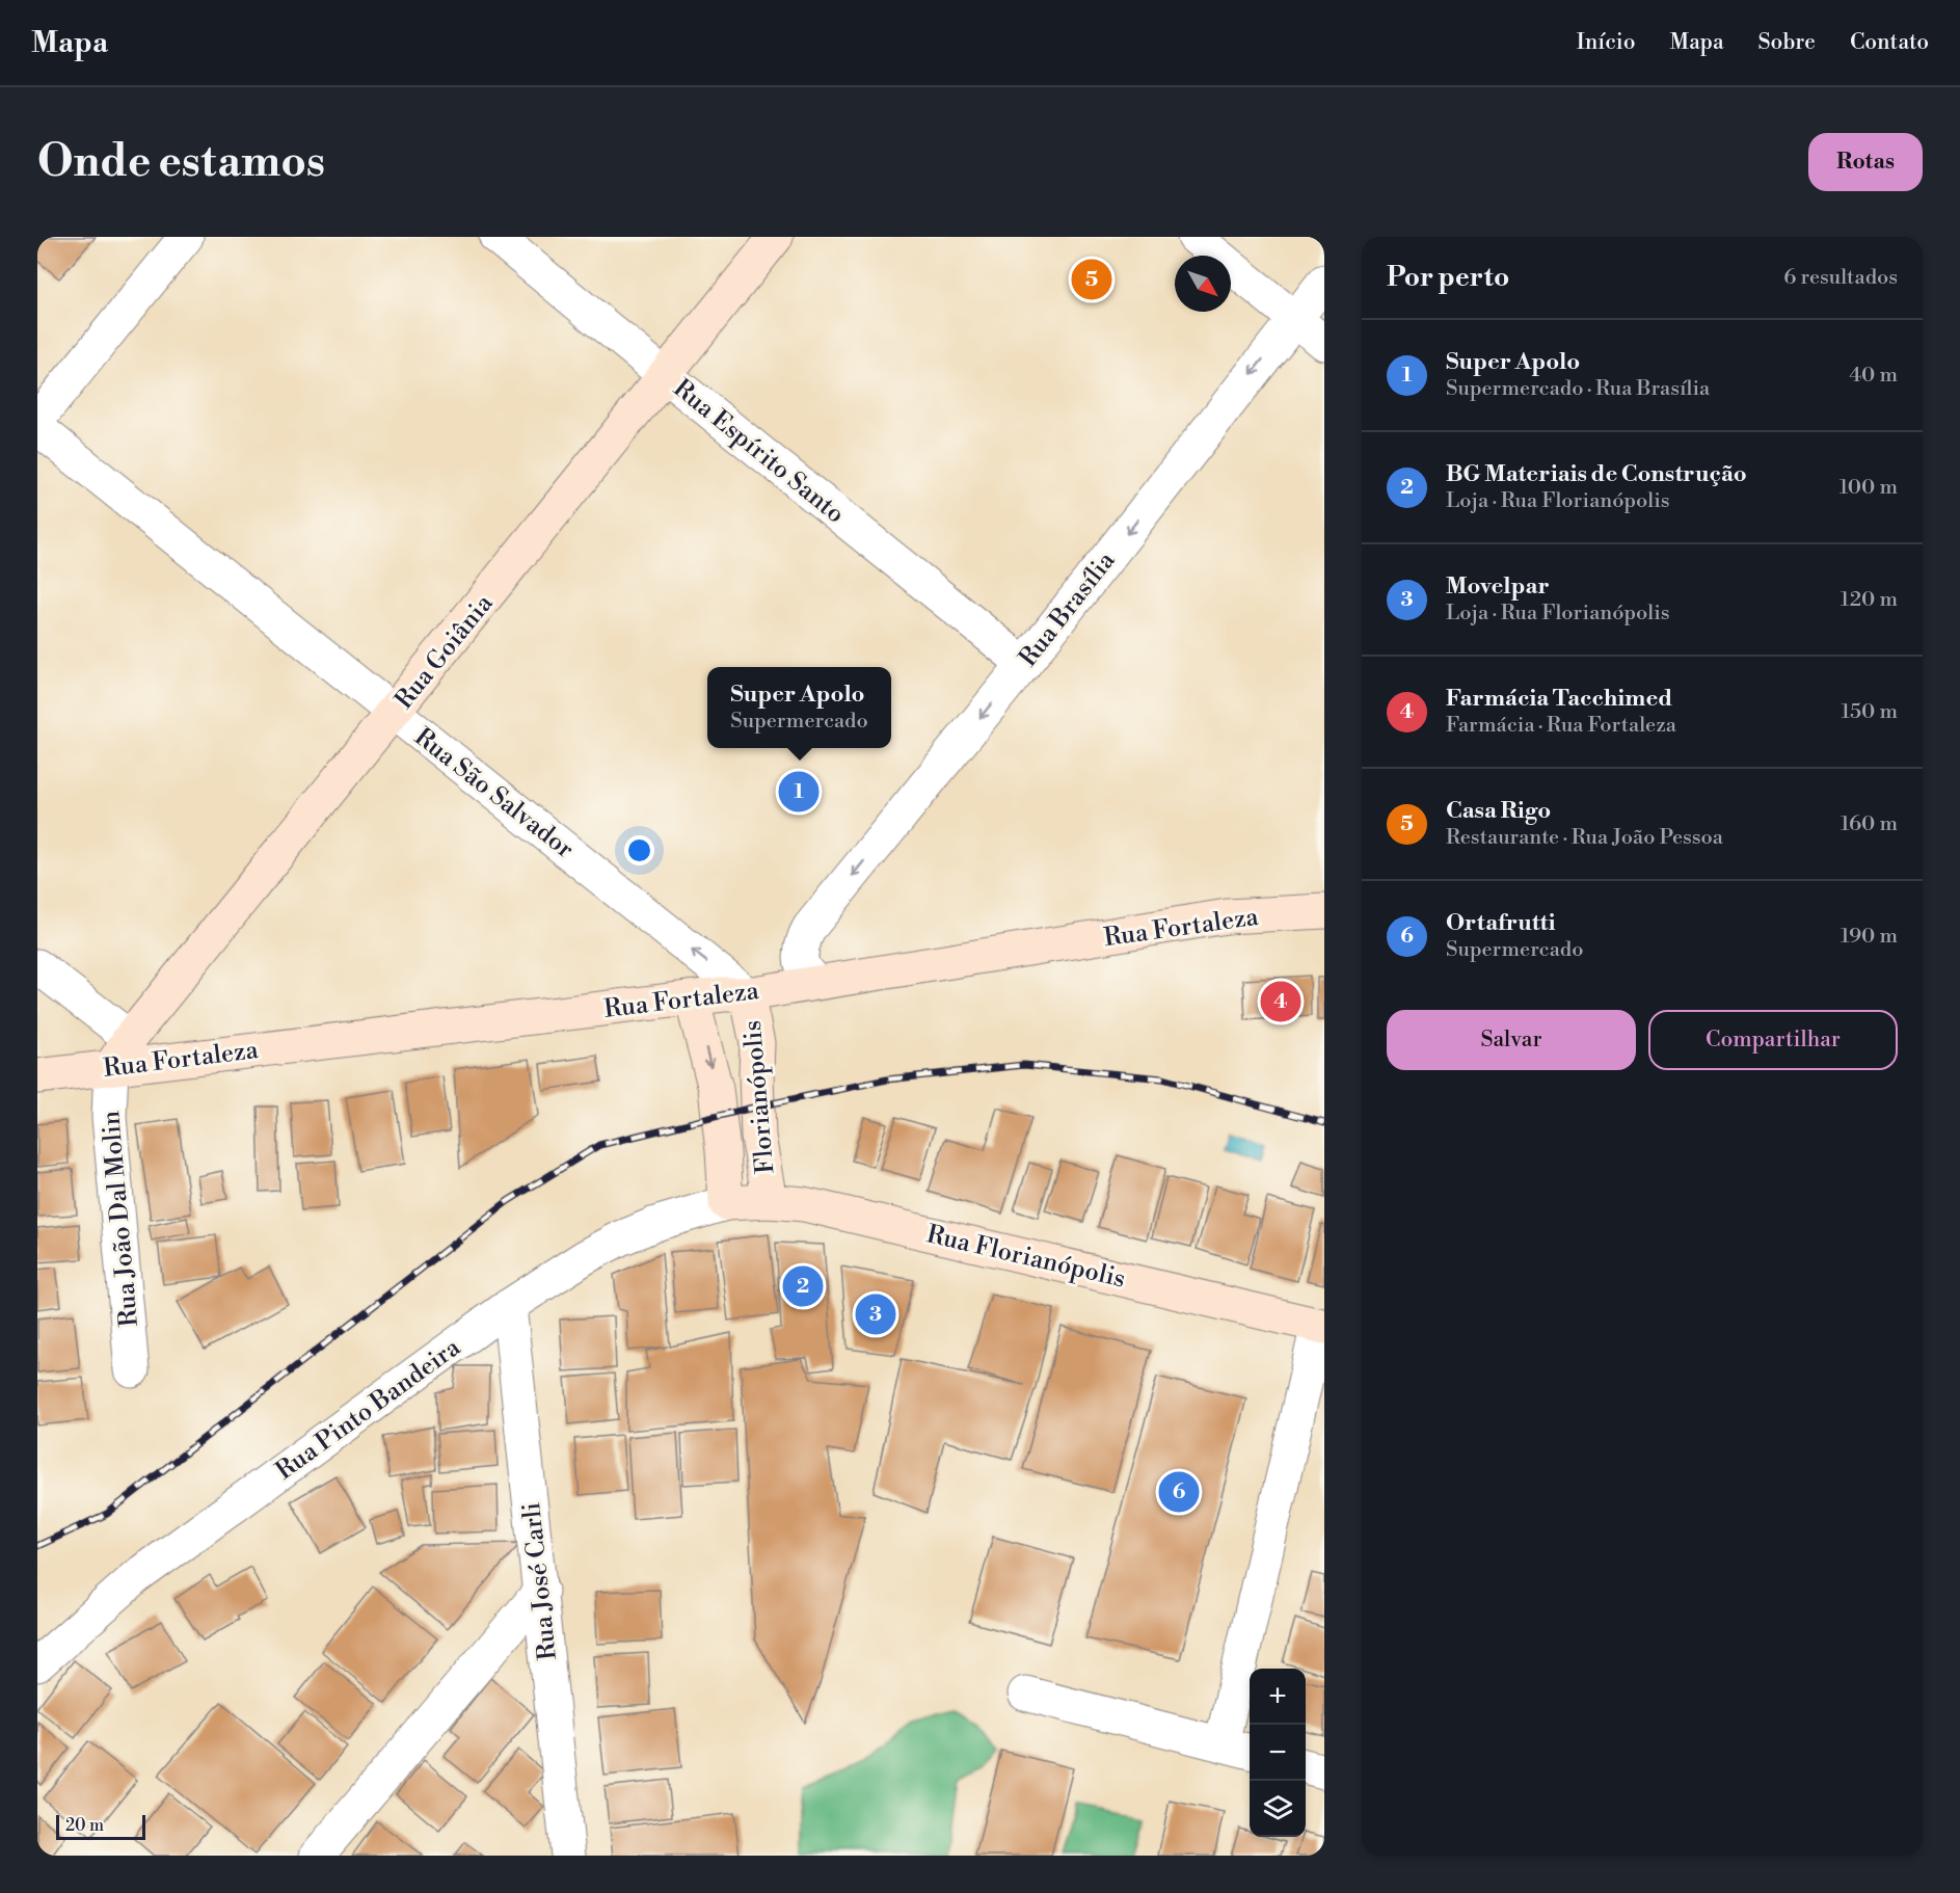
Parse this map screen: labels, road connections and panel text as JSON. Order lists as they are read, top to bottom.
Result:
{
  "streets": {
    "street": [
      "Rua Espírito Santo",
      "Rua Brasília",
      "Rua Goiânia",
      "Rua São Salvador",
      "Rua Fortaleza",
      "Florianópolis",
      "Rua João Dal Molin",
      "Rua Florianópolis",
      "Rua Pinto Bandeira",
      "Rua José Carli"
    ]
  },
  "crossings": [
    ["Rua Espírito Santo", "Rua Brasília"],
    ["Rua Espírito Santo", "Rua Goiânia"],
    ["Rua Brasília", "Rua São Salvador"],
    ["Rua Brasília", "Rua Fortaleza"],
    ["Rua Brasília", "Florianópolis"],
    ["Rua Goiânia", "Rua São Salvador"],
    ["Rua Goiânia", "Rua Fortaleza"],
    ["Rua Goiânia", "Rua João Dal Molin"],
    ["Rua São Salvador", "Rua Fortaleza"],
    ["Rua São Salvador", "Florianópolis"],
    ["Rua Fortaleza", "Florianópolis"],
    ["Rua Fortaleza", "Rua João Dal Molin"],
    ["Florianópolis", "Rua Florianópolis"],
    ["Rua Florianópolis", "Rua Pinto Bandeira"],
    ["Rua Pinto Bandeira", "Rua José Carli"]
  ],
  "one_way": ["Rua Brasília", "Rua São Salvador"],
  "scale_bar": "20 m",
  "north": "bottom right",
  "page": {
    "header": "Mapa",
    "nav": [
      "Início",
      "Mapa",
      "Sobre",
      "Contato"
    ],
    "buttons": [
      "Rotas",
      ["Salvar", "Compartilhar"]
    ],
    "title": "Onde estamos",
    "heading": ["Por perto", "6 resultados"],
    "pins": [
      "5",
      "1",
      "4",
      "2",
      "3",
      "6"
    ],
    "list": [
      {
        "mark": "1",
        "name": "Super Apolo",
        "note": "Supermercado · Rua Brasília",
        "value": "40 m"
      },
      {
        "mark": "2",
        "name": "BG Materiais de Construção",
        "note": "Loja · Rua Florianópolis",
        "value": "100 m"
      },
      {
        "mark": "3",
        "name": "Movelpar",
        "note": "Loja · Rua Florianópolis",
        "value": "120 m"
      },
      {
        "mark": "4",
        "name": "Farmácia Tacchimed",
        "note": "Farmácia · Rua Fortaleza",
        "value": "150 m"
      },
      {
        "mark": "5",
        "name": "Casa Rigo",
        "note": "Restaurante · Rua João Pessoa",
        "value": "160 m"
      },
      {
        "mark": "6",
        "name": "Ortafrutti",
        "note": "Supermercado",
        "value": "190 m"
      }
    ],
    "popup": ["Super Apolo", "Supermercado"],
    "map_buttons": ["+", "−"],
    "scale": "20 m"
  }
}
